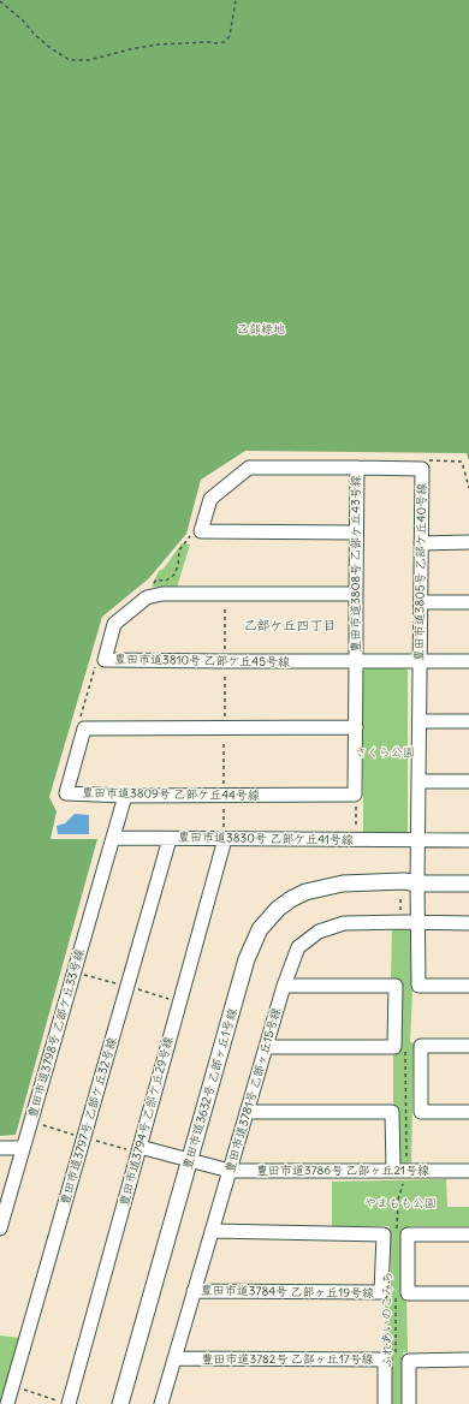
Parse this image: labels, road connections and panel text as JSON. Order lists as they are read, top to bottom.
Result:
{
  "streets": {
    "street": [
      "豊田市道3808号 乙部ケ丘43号線",
      "豊田市道3805号 乙部ケ丘40号線",
      "豊田市道3810号 乙部ケ丘45号線",
      "豊田市道3809号 乙部ケ丘44号線",
      "豊田市道3830号 乙部ケ丘41号線",
      "豊田市道3798号 乙部ケ丘33号線",
      "豊田市道3632号 乙部ヶ丘1号線",
      "豊田市道3781号 乙部ヶ丘15号線",
      "豊田市道3797号 乙部ケ丘32号線",
      "豊田市道3794号 乙部ケ丘29号線",
      "豊田市道3786号 乙部ヶ丘21号線",
      "豊田市道3784号 乙部ヶ丘19号線",
      "豊田市道3782号 乙部ヶ丘17号線"
    ],
    "path": ["ふれあいのこみち"]
  },
  "crossings": [
    ["豊田市道3808号 乙部ケ丘43号線", "豊田市道3805号 乙部ケ丘40号線"],
    ["豊田市道3808号 乙部ケ丘43号線", "豊田市道3810号 乙部ケ丘45号線"],
    ["豊田市道3808号 乙部ケ丘43号線", "豊田市道3809号 乙部ケ丘44号線"],
    ["豊田市道3805号 乙部ケ丘40号線", "豊田市道3810号 乙部ケ丘45号線"],
    ["豊田市道3805号 乙部ケ丘40号線", "豊田市道3830号 乙部ケ丘41号線"],
    ["豊田市道3805号 乙部ケ丘40号線", "豊田市道3632号 乙部ヶ丘1号線"],
    ["豊田市道3805号 乙部ケ丘40号線", "豊田市道3781号 乙部ヶ丘15号線"],
    ["豊田市道3809号 乙部ケ丘44号線", "豊田市道3798号 乙部ケ丘33号線"],
    ["豊田市道3830号 乙部ケ丘41号線", "豊田市道3798号 乙部ケ丘33号線"],
    ["豊田市道3830号 乙部ケ丘41号線", "豊田市道3797号 乙部ケ丘32号線"],
    ["豊田市道3830号 乙部ケ丘41号線", "豊田市道3794号 乙部ケ丘29号線"],
    ["豊田市道3632号 乙部ヶ丘1号線", "豊田市道3786号 乙部ヶ丘21号線"],
    ["豊田市道3781号 乙部ヶ丘15号線", "豊田市道3786号 乙部ヶ丘21号線"],
    ["豊田市道3781号 乙部ヶ丘15号線", "豊田市道3784号 乙部ヶ丘19号線"],
    ["豊田市道3781号 乙部ヶ丘15号線", "豊田市道3782号 乙部ヶ丘17号線"],
    ["豊田市道3794号 乙部ケ丘29号線", "豊田市道3786号 乙部ヶ丘21号線"]
  ],
  "districts": ["乙部ケ丘四丁目"],
  "parks": ["乙部緑地", "さくら公園", "やまもも公園"]
}
